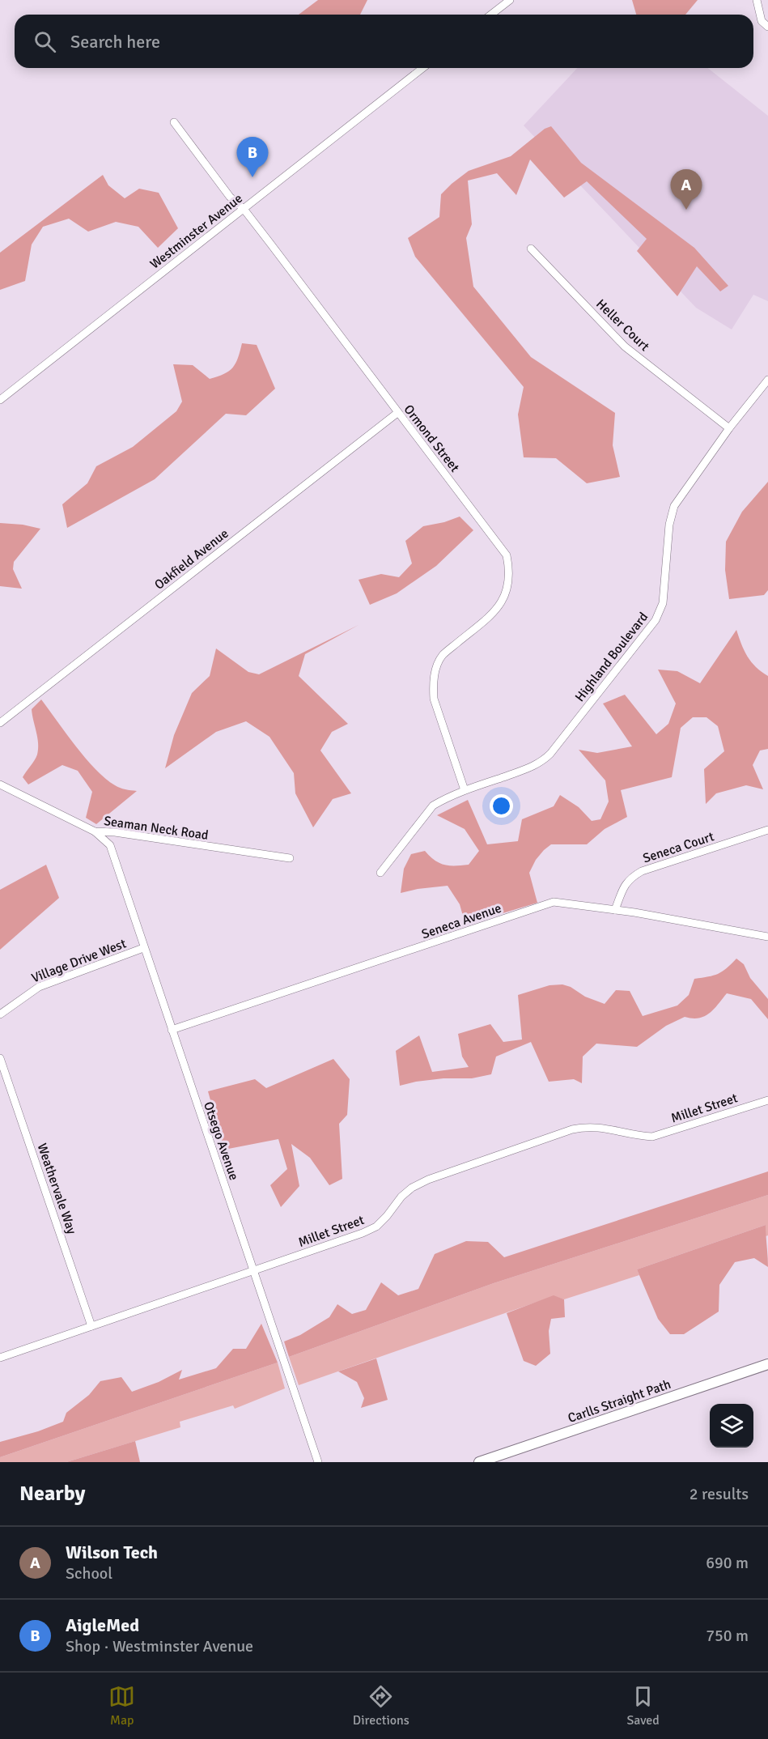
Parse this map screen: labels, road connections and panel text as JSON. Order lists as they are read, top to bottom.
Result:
{
  "streets": {
    "street": [
      "Westminster Avenue",
      "Heller Court",
      "Ormond Street",
      "Oakfield Avenue",
      "Highland Boulevard",
      "Seaman Neck Road",
      "Seneca Court",
      "Seneca Avenue",
      "Village Drive West",
      "Millet Street",
      "Otsego Avenue",
      "Weathervale Way",
      "Carlls Straight Path"
    ]
  },
  "crossings": [
    ["Westminster Avenue", "Ormond Street"],
    ["Heller Court", "Highland Boulevard"],
    ["Ormond Street", "Oakfield Avenue"],
    ["Ormond Street", "Highland Boulevard"],
    ["Seaman Neck Road", "Otsego Avenue"],
    ["Seneca Court", "Seneca Avenue"],
    ["Seneca Avenue", "Otsego Avenue"],
    ["Village Drive West", "Otsego Avenue"],
    ["Millet Street", "Otsego Avenue"],
    ["Millet Street", "Weathervale Way"]
  ],
  "page": {
    "search": "Search here",
    "pins": ["B", "A"],
    "heading": ["Nearby", "2 results"],
    "list": [
      {
        "mark": "A",
        "name": "Wilson Tech",
        "note": "School",
        "value": "690 m"
      },
      {
        "mark": "B",
        "name": "AigleMed",
        "note": "Shop · Westminster Avenue",
        "value": "750 m"
      }
    ],
    "nav": ["Map", "Directions", "Saved"]
  }
}
